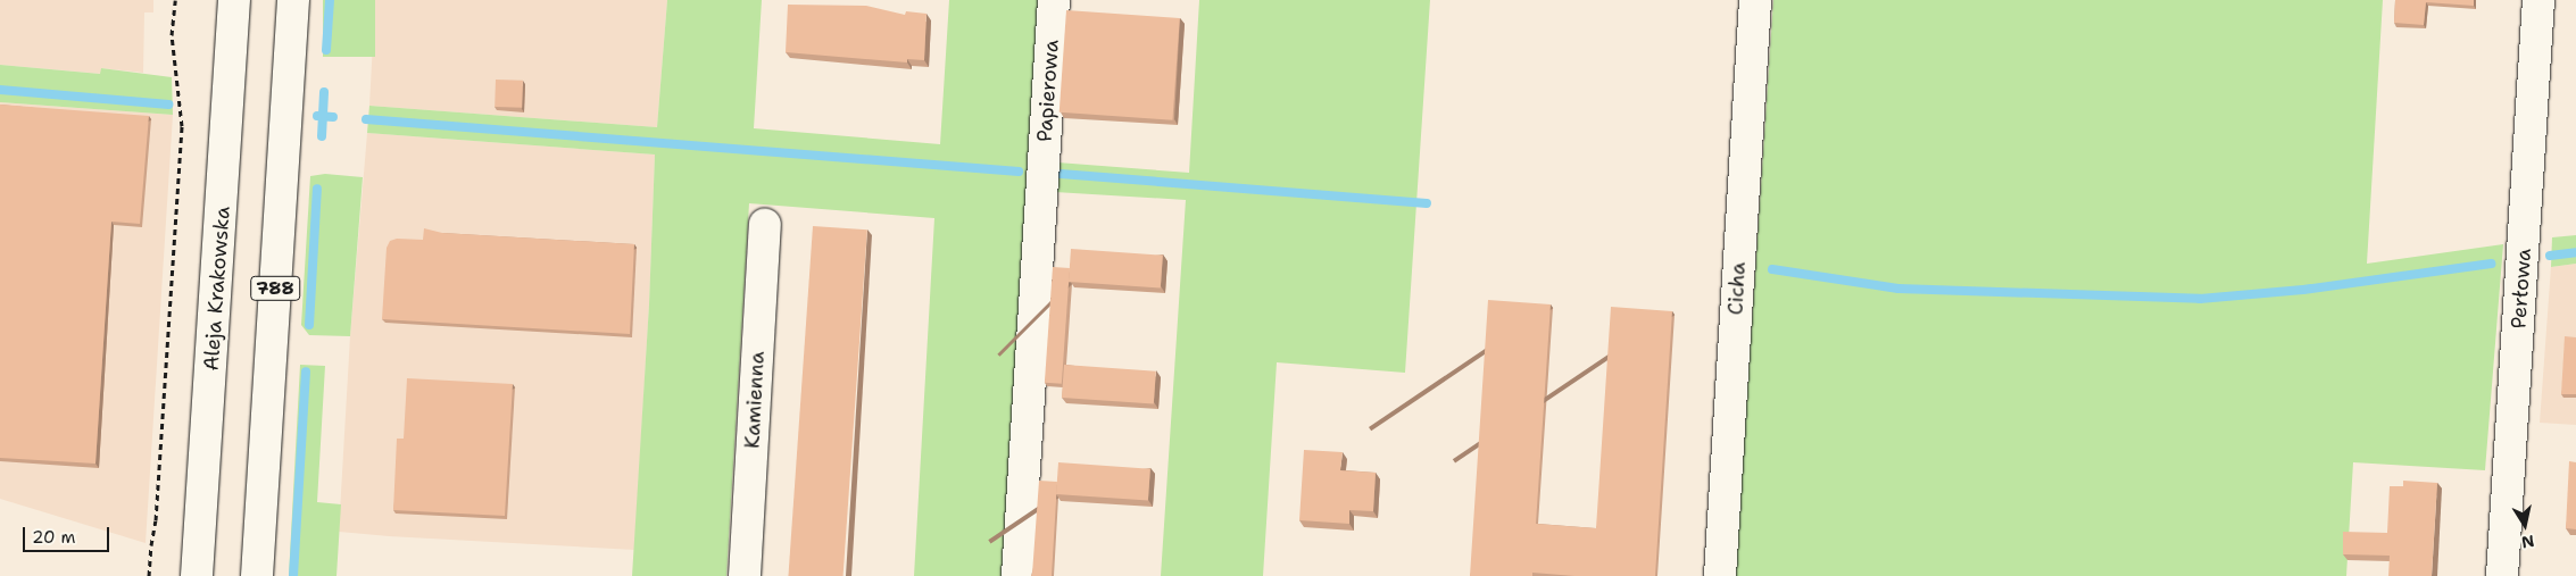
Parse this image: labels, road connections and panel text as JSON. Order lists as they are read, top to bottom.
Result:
{
  "streets": {
    "street": [
      "Papierowa",
      "Aleja Krakowska",
      "788",
      "Cicha",
      "Perłowa",
      "Kamienna"
    ]
  },
  "scale_bar": "20 m",
  "north": "bottom"
}
